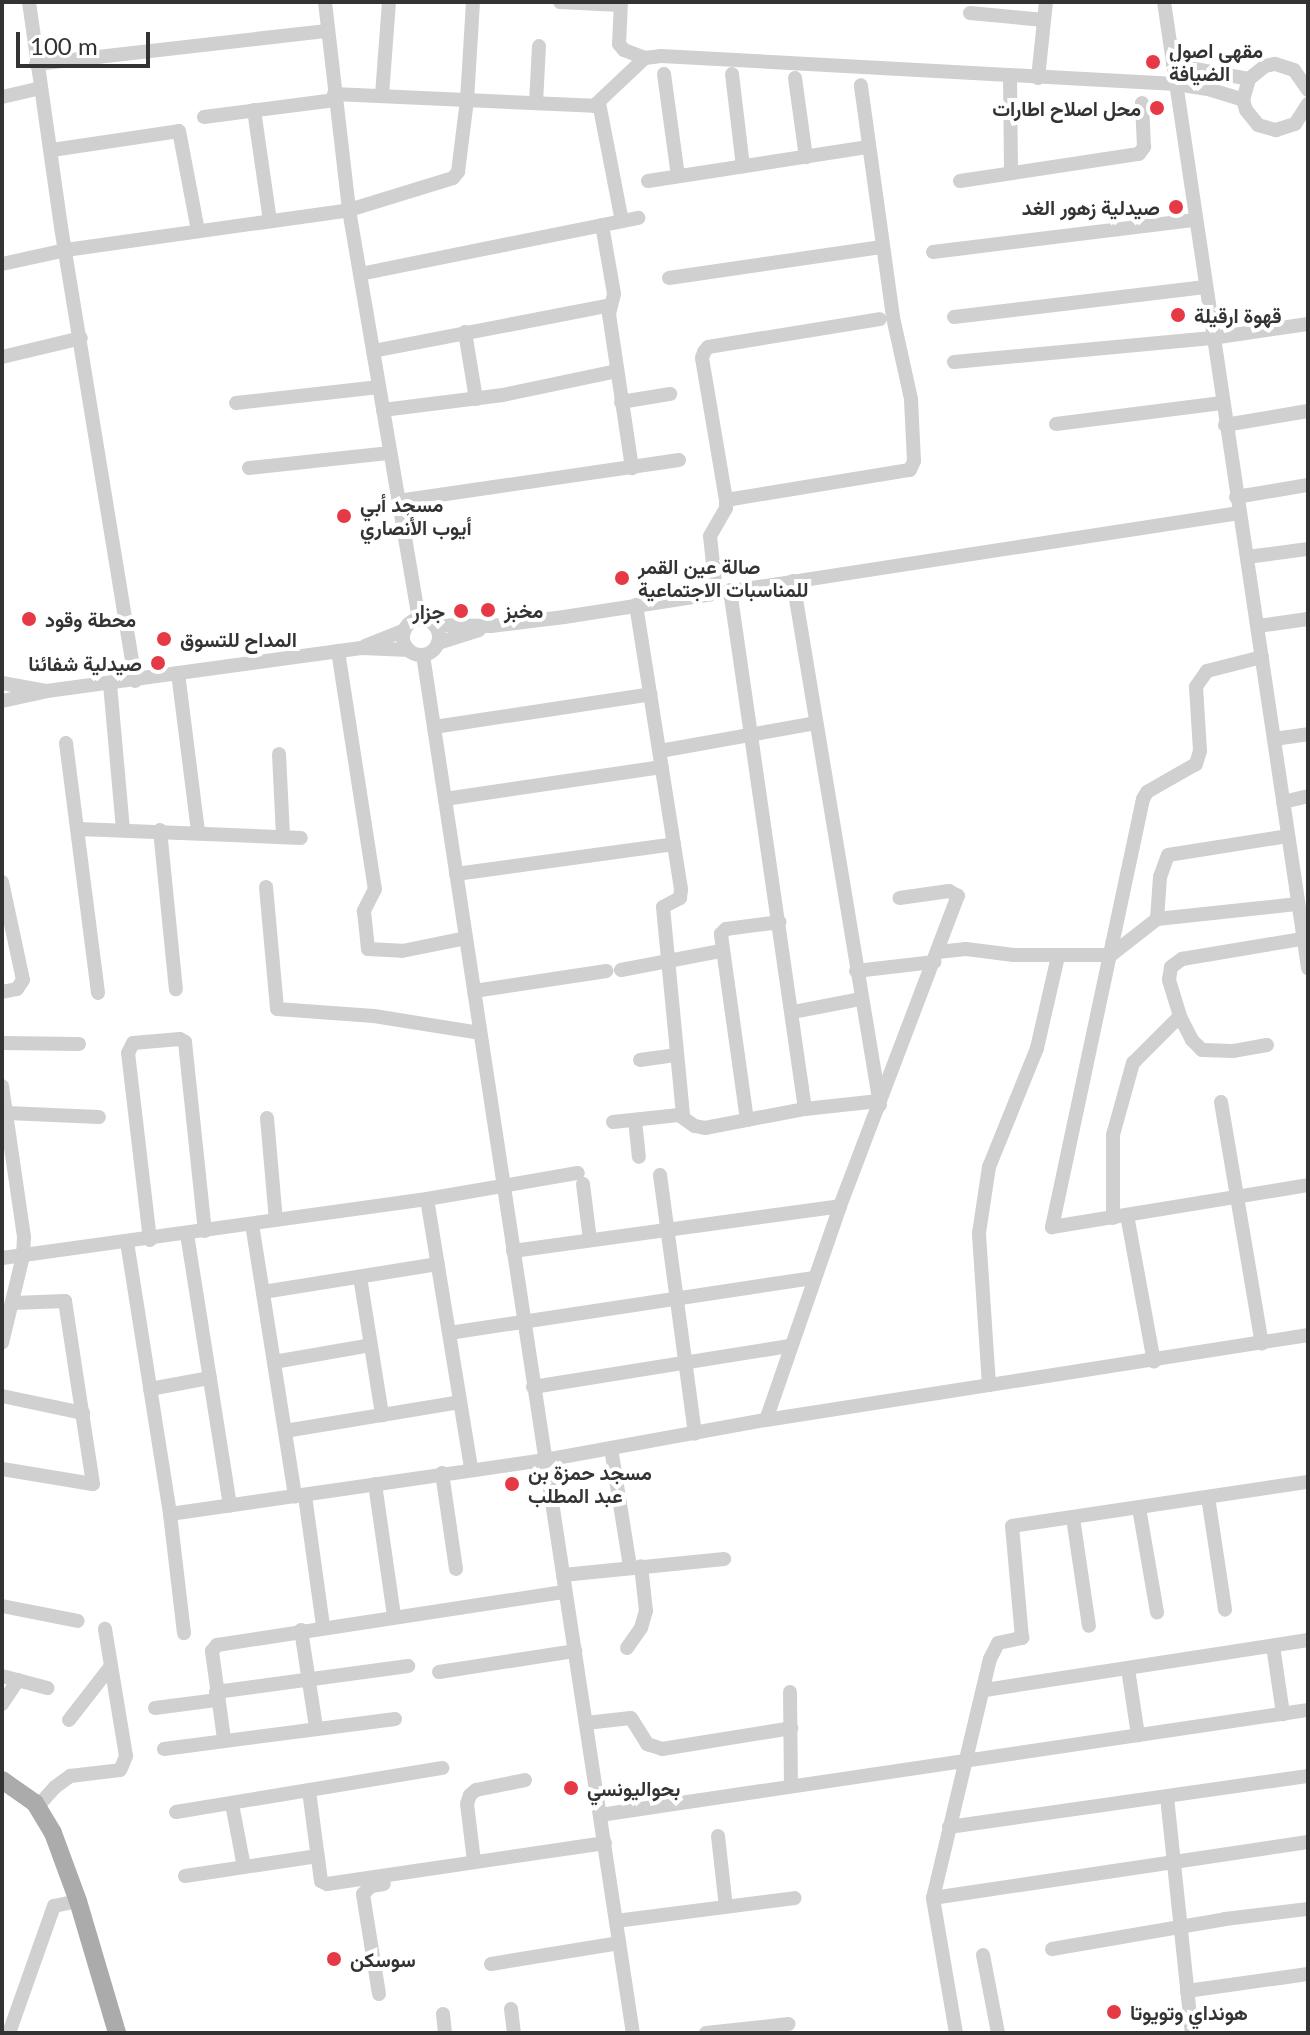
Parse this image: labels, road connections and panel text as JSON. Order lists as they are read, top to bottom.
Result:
{
  "places": [
    "مقهى اصول الضيافة",
    "محل اصلاح اطارات",
    "صيدلية زهور الغد",
    "قهوة ارقيلة",
    "مسجد أبي أيوب الأنصاري",
    "صالة عين القمر للمناسبات الاجتماعية",
    "مخبز",
    "جزار",
    "محطة وقود",
    "المداح للتسوق",
    "صيدلية شفائنا",
    "مسجد حمزة بن عبد المطلب",
    "بحواليونسي",
    "سوسكن",
    "هونداي وتويوتا"
  ],
  "scale_bar": "100 m"
}
